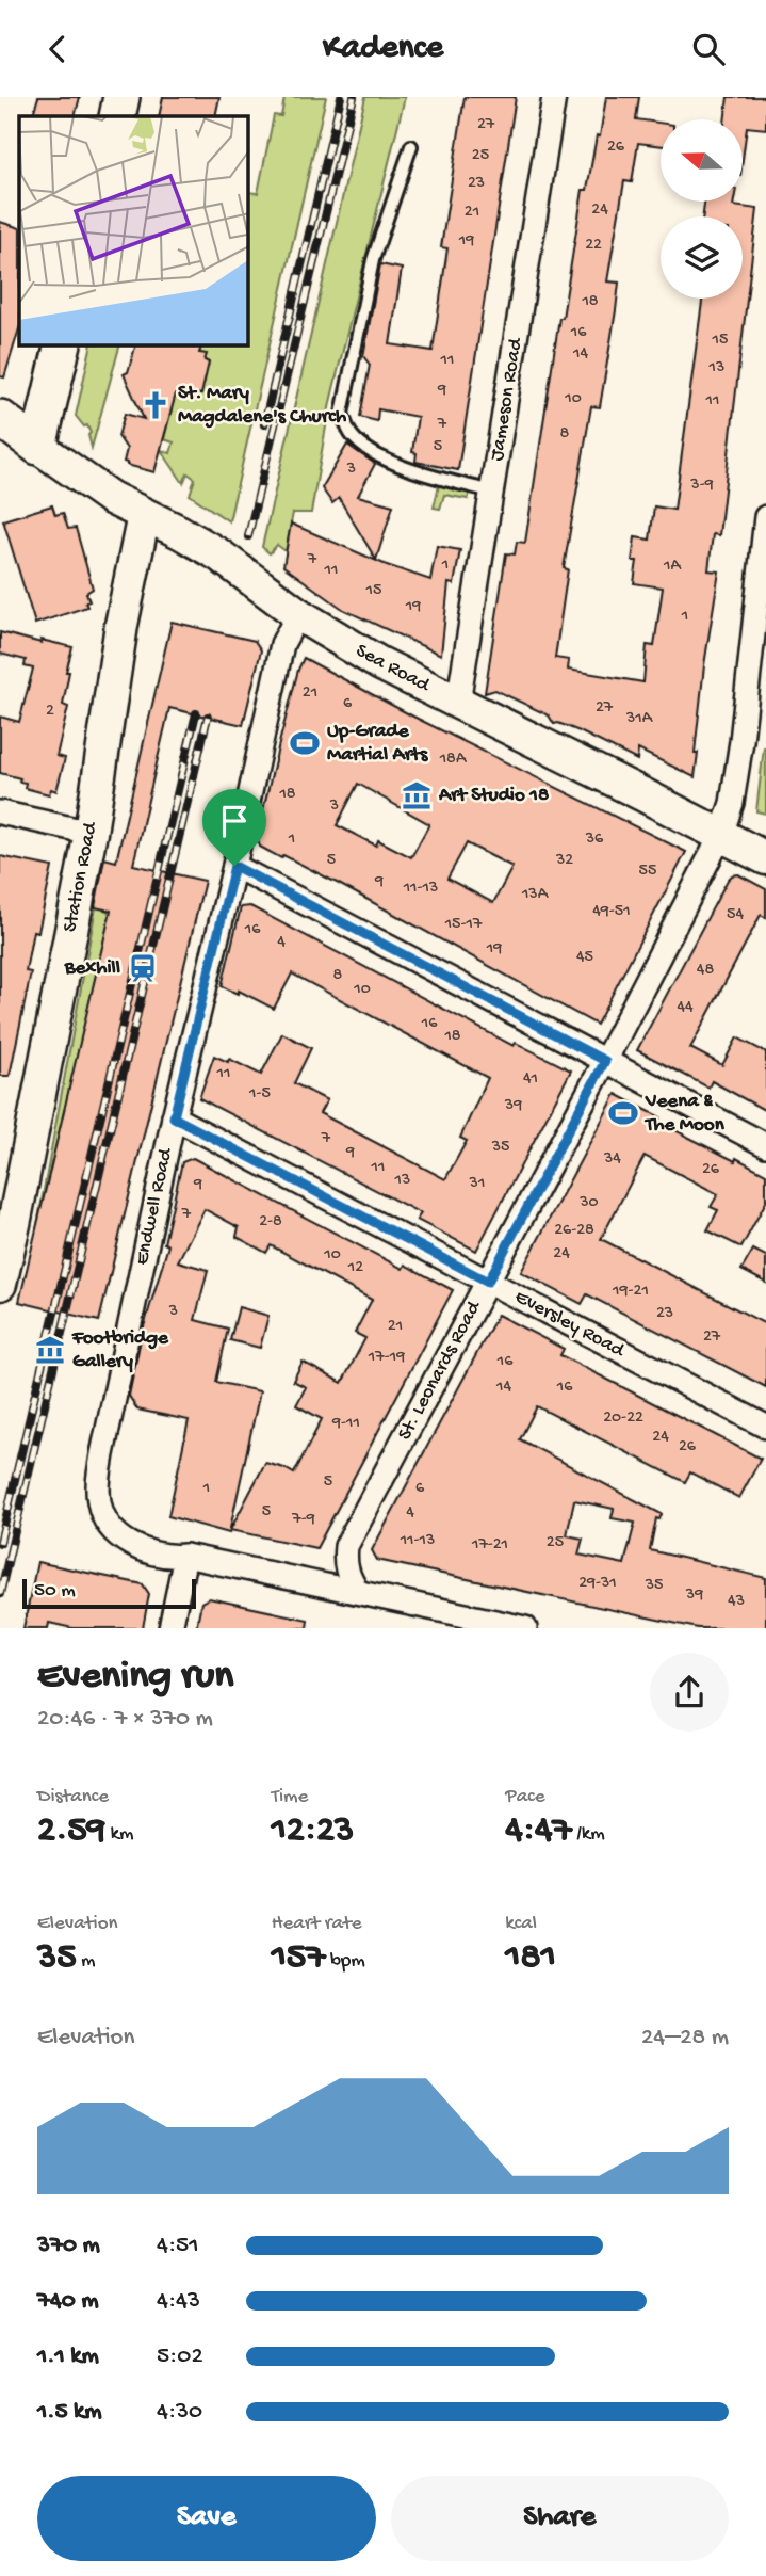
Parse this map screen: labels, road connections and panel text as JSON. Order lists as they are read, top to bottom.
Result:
{
  "streets": {
    "main road": ["Sea Road", "Station Road"],
    "street": [
      "Jameson Road",
      "Endwell Road",
      "Eversley Road",
      "St. Leonards Road"
    ]
  },
  "crossings": [
    ["Jameson Road", "Sea Road"],
    ["Sea Road", "Station Road"],
    ["Sea Road", "Endwell Road"],
    ["Sea Road", "St. Leonards Road"],
    ["Endwell Road", "Eversley Road"],
    ["Endwell Road", "St. Leonards Road"],
    ["Eversley Road", "St. Leonards Road"]
  ],
  "places": {
    "church": ["St. Mary Magdalene's Church"],
    "sports": ["Up-Grade Martial Arts", "Veena & The Moon"],
    "museum": ["Art Studio 18", "Footbridge Gallery"],
    "station": ["Bexhill"]
  },
  "house_numbers": [
    "27",
    "26",
    "25",
    "23",
    "24",
    "21",
    "19",
    "22",
    "18",
    "16",
    "15",
    "14",
    "11",
    "13",
    "9",
    "10",
    "11",
    "7",
    "8",
    "5",
    "3",
    "3-9",
    "7",
    "1",
    "1A",
    "11",
    "15",
    "19",
    "1",
    "21",
    "6",
    "27",
    "2",
    "31A",
    "18A",
    "18",
    "3",
    "1",
    "36",
    "5",
    "32",
    "55",
    "9",
    "11-13",
    "13A",
    "49-51",
    "54",
    "15-17",
    "16",
    "4",
    "19",
    "45",
    "48",
    "8",
    "10",
    "44",
    "16",
    "18",
    "11",
    "41",
    "1-5",
    "39",
    "7",
    "35",
    "9",
    "34",
    "11",
    "26",
    "13",
    "31",
    "9",
    "30",
    "7",
    "2-8",
    "26-28",
    "24",
    "10",
    "12",
    "19-21",
    "3",
    "23",
    "21",
    "27",
    "17-19",
    "16",
    "14",
    "16",
    "20-22",
    "9-11",
    "24",
    "26",
    "5",
    "1",
    "6",
    "5",
    "4",
    "7-9",
    "11-13",
    "25",
    "17-21",
    "29-31",
    "35",
    "39",
    "43"
  ],
  "scale_bar": "50 m",
  "north": "left",
  "page": {
    "header": "Kadence",
    "scale": "50 m",
    "heading": ["Evening run", "20:46 · 7 × 370 m"],
    "stats": [
      ["Distance", "2.59 km"],
      ["Time", "12:23"],
      ["Pace", "4:47 /km"],
      ["Elevation", "35 m"],
      ["Heart rate", "157 bpm"],
      ["kcal", "181"]
    ],
    "chart": ["Elevation", "24–28 m"],
    "list": [
      {
        "name": "370 m",
        "note": "4:51"
      },
      {
        "name": "740 m",
        "note": "4:43"
      },
      {
        "name": "1.1 km",
        "note": "5:02"
      },
      {
        "name": "1.5 km",
        "note": "4:30"
      }
    ],
    "buttons": ["Save", "Share"]
  }
}
